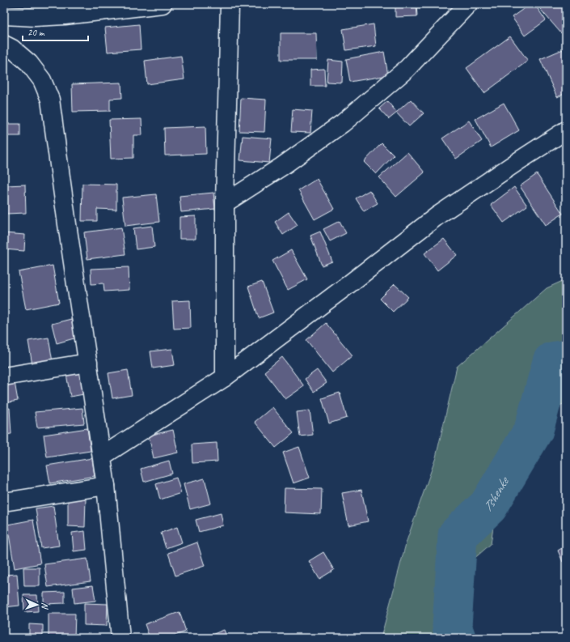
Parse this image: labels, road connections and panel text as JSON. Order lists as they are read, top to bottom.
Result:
{
  "water": ["Tshenke"],
  "scale_bar": "20 m",
  "north": "right"
}
